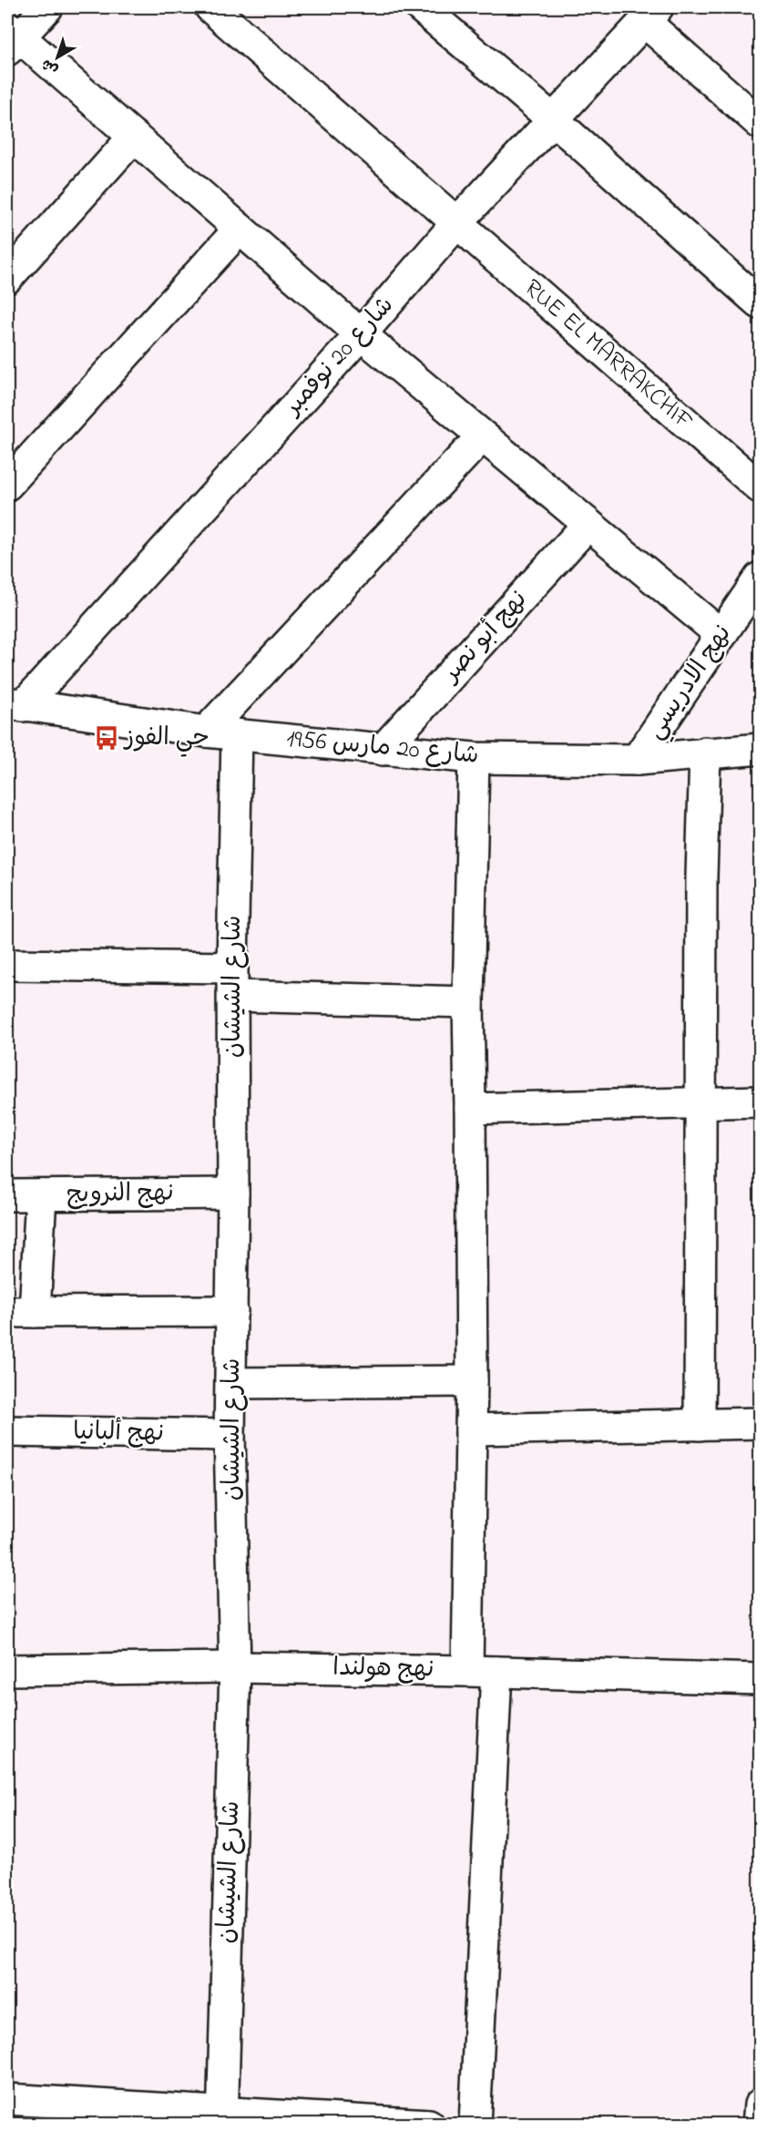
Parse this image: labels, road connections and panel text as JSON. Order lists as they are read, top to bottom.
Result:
{
  "streets": {
    "street": [
      "RUE EL MARRAKCHIF",
      "شارع 20 نوفمبر",
      "نهج أبو نصر",
      "نهج الادريسي",
      "شارع 20 مارس 1956",
      "شارع الشيشان",
      "نهج النرويج",
      "نهج ألبانيا",
      "نهج هولندا"
    ]
  },
  "crossings": [
    ["RUE EL MARRAKCHIF", "شارع 20 نوفمبر"],
    ["شارع 20 نوفمبر", "شارع 20 مارس 1956"],
    ["نهج أبو نصر", "شارع 20 مارس 1956"],
    ["نهج الادريسي", "شارع 20 مارس 1956"],
    ["شارع 20 مارس 1956", "شارع الشيشان"],
    ["شارع الشيشان", "نهج النرويج"],
    ["شارع الشيشان", "نهج ألبانيا"],
    ["شارع الشيشان", "نهج هولندا"]
  ],
  "places": {
    "bus stop": ["حي الفوز"]
  },
  "north": "bottom left"
}
